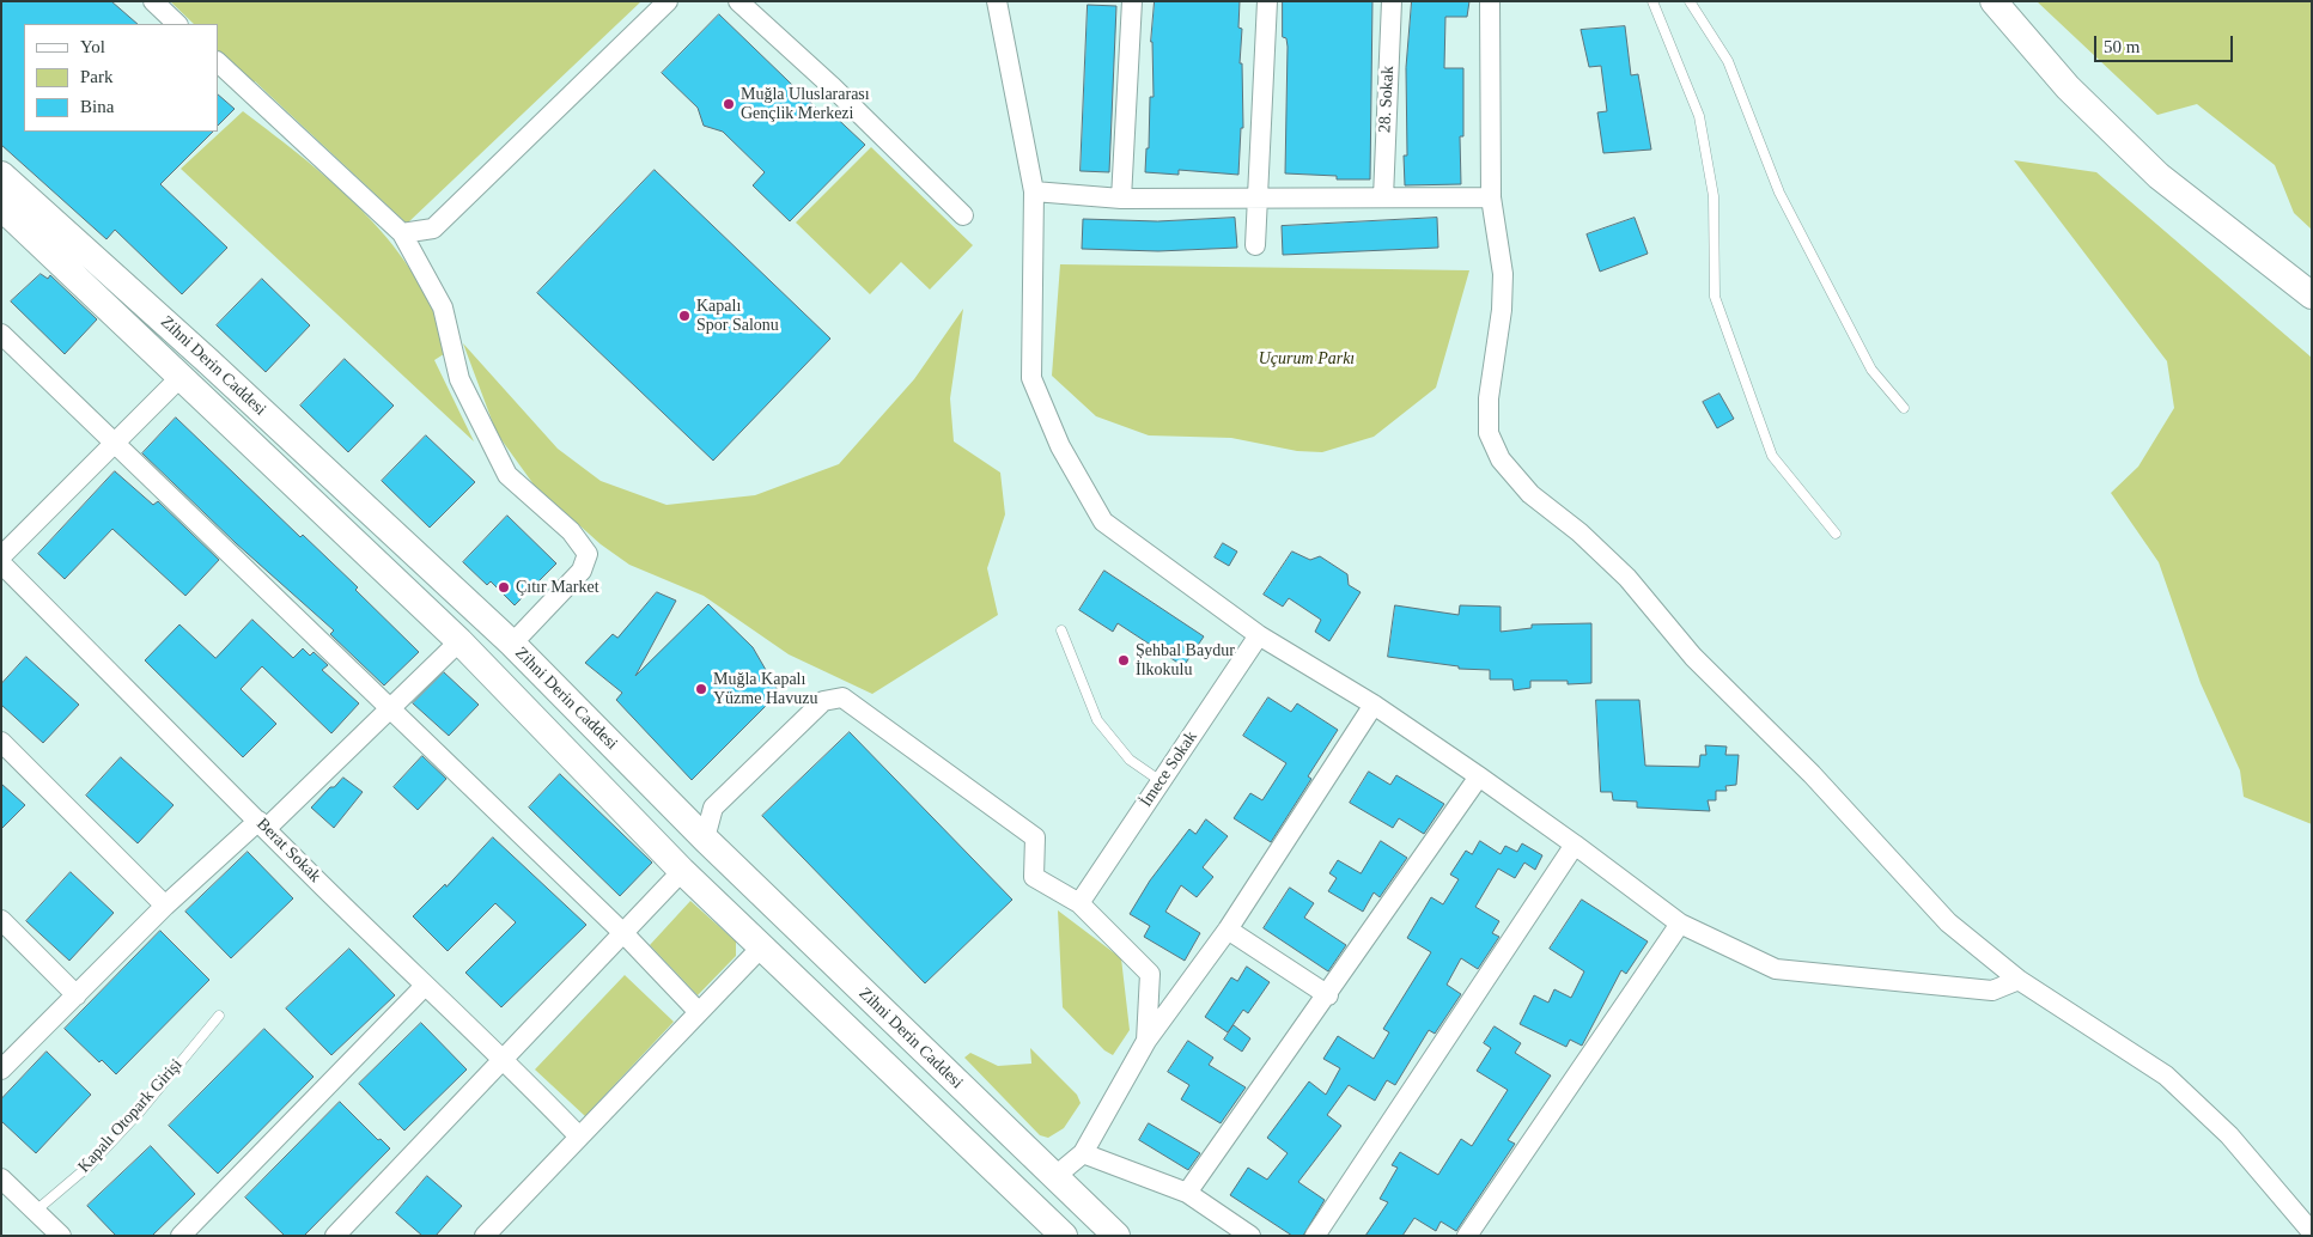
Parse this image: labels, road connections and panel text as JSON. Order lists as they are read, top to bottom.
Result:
{
  "streets": {
    "main road": ["Zihni Derin Caddesi"],
    "street": ["28. Sokak", "İmece Sokak", "Berat Sokak"],
    "lane": ["Kapalı Otopark Girişi"]
  },
  "parks": ["Uçurum Parkı"],
  "places": [
    "Muğla Uluslararası Gençlik Merkezi",
    "Kapalı Spor Salonu",
    "Çıtır Market",
    "Şehbal Baydur İlkokulu",
    "Muğla Kapalı Yüzme Havuzu"
  ],
  "legend": ["Yol", "Park", "Bina"],
  "scale_bar": "50 m"
}
